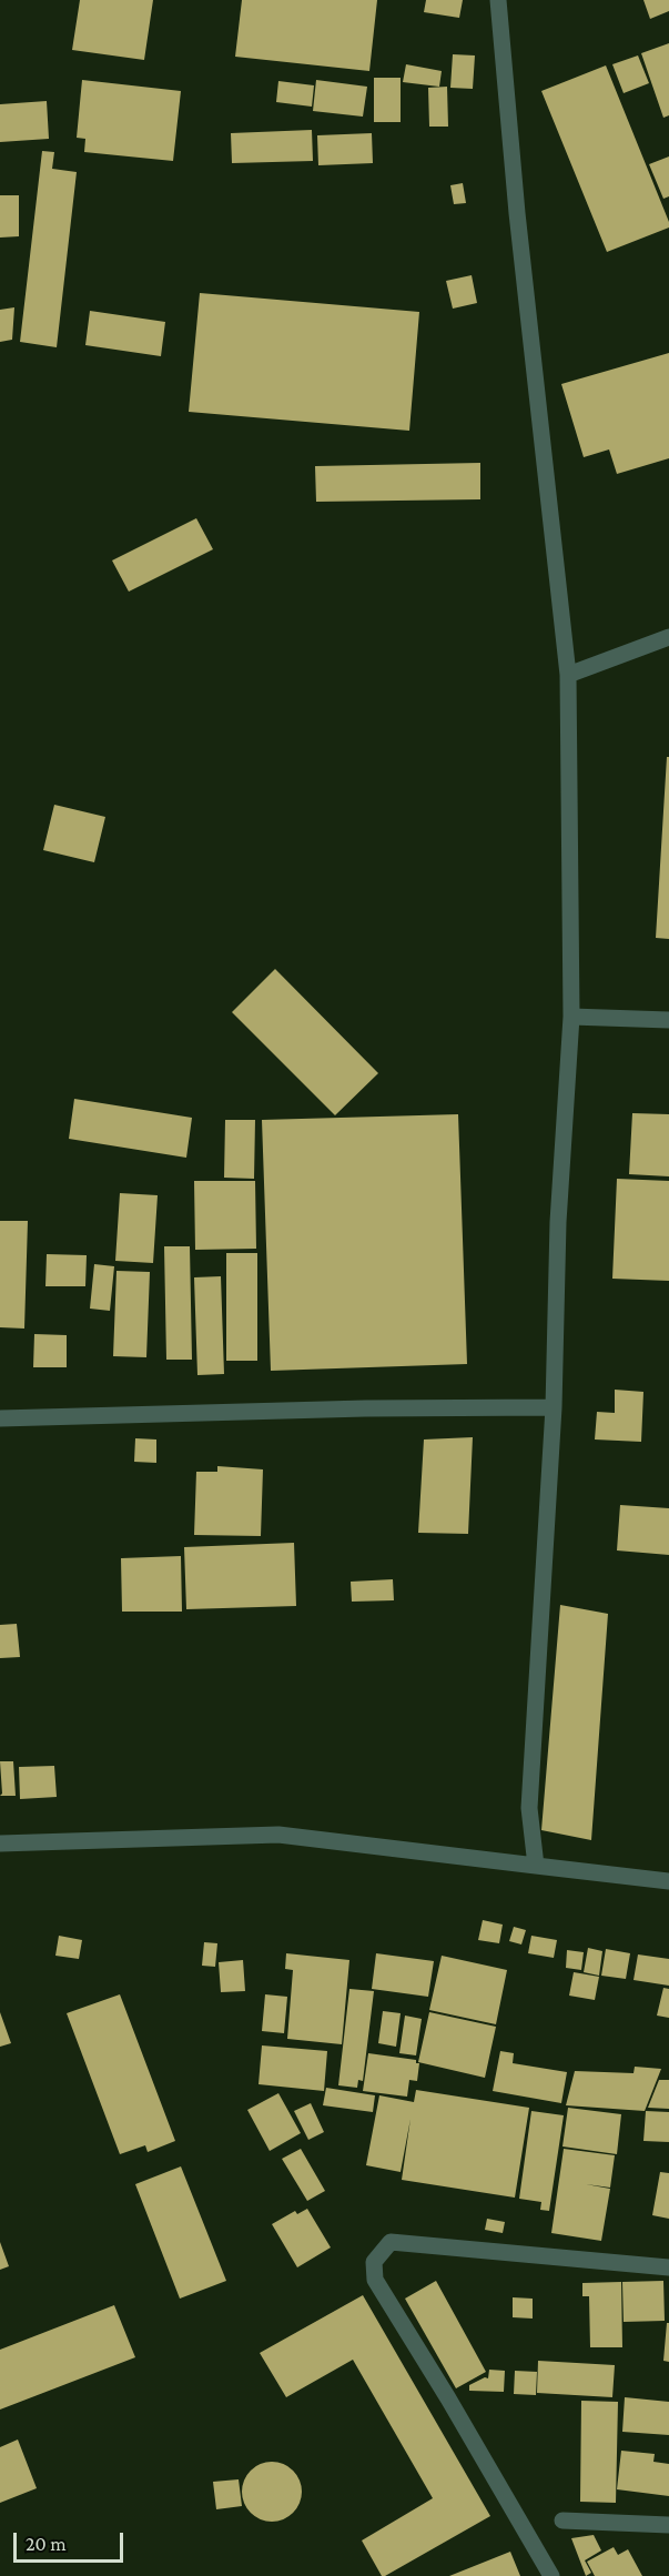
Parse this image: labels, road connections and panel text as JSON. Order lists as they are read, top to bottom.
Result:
{
  "scale_bar": "20 m"
}
